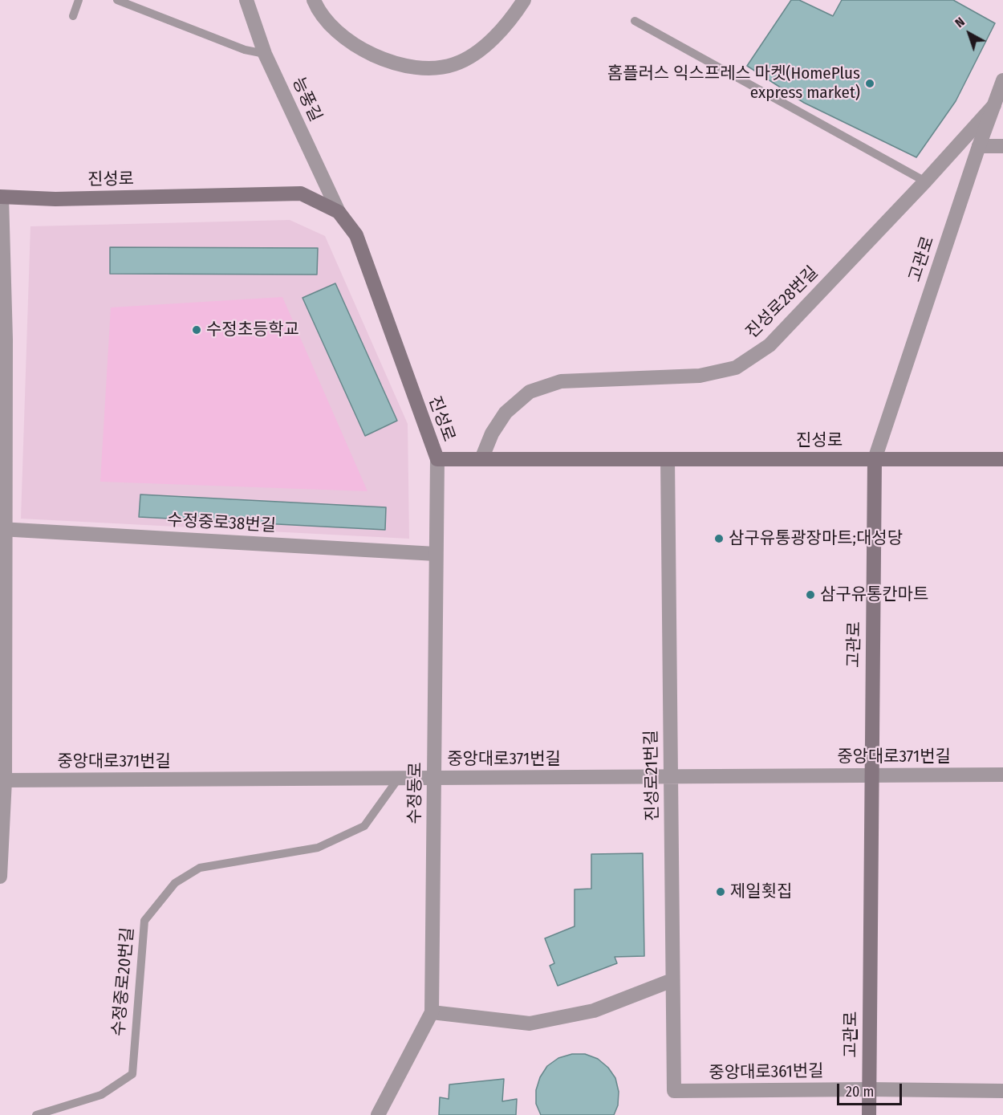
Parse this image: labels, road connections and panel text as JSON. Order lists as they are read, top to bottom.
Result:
{
  "streets": {
    "main road": ["진성로", "고관로"],
    "street": [
      "능풍길",
      "진성로28번길",
      "수정중로38번길",
      "중앙대로371번길",
      "진성로21번길",
      "수정동로",
      "중앙대로361번길"
    ],
    "lane": ["수정중로20번길"]
  },
  "crossings": [
    ["능풍길", "진성로"],
    ["진성로", "고관로"],
    ["진성로", "진성로28번길"],
    ["진성로", "진성로21번길"],
    ["진성로", "수정동로"],
    ["고관로", "진성로28번길"],
    ["고관로", "중앙대로371번길"],
    ["고관로", "중앙대로361번길"],
    ["수정중로38번길", "수정동로"],
    ["중앙대로371번길", "진성로21번길"],
    ["중앙대로371번길", "수정동로"],
    ["중앙대로371번길", "수정중로20번길"],
    ["진성로21번길", "중앙대로361번길"]
  ],
  "places": [
    "홈플러스 익스프레스 마켓(HomePlus express market)",
    "수정초등학교",
    "삼구유통광장마트;대성당",
    "삼구유통칸마트",
    "제일횟집"
  ],
  "scale_bar": "20 m",
  "north": "top left"
}
